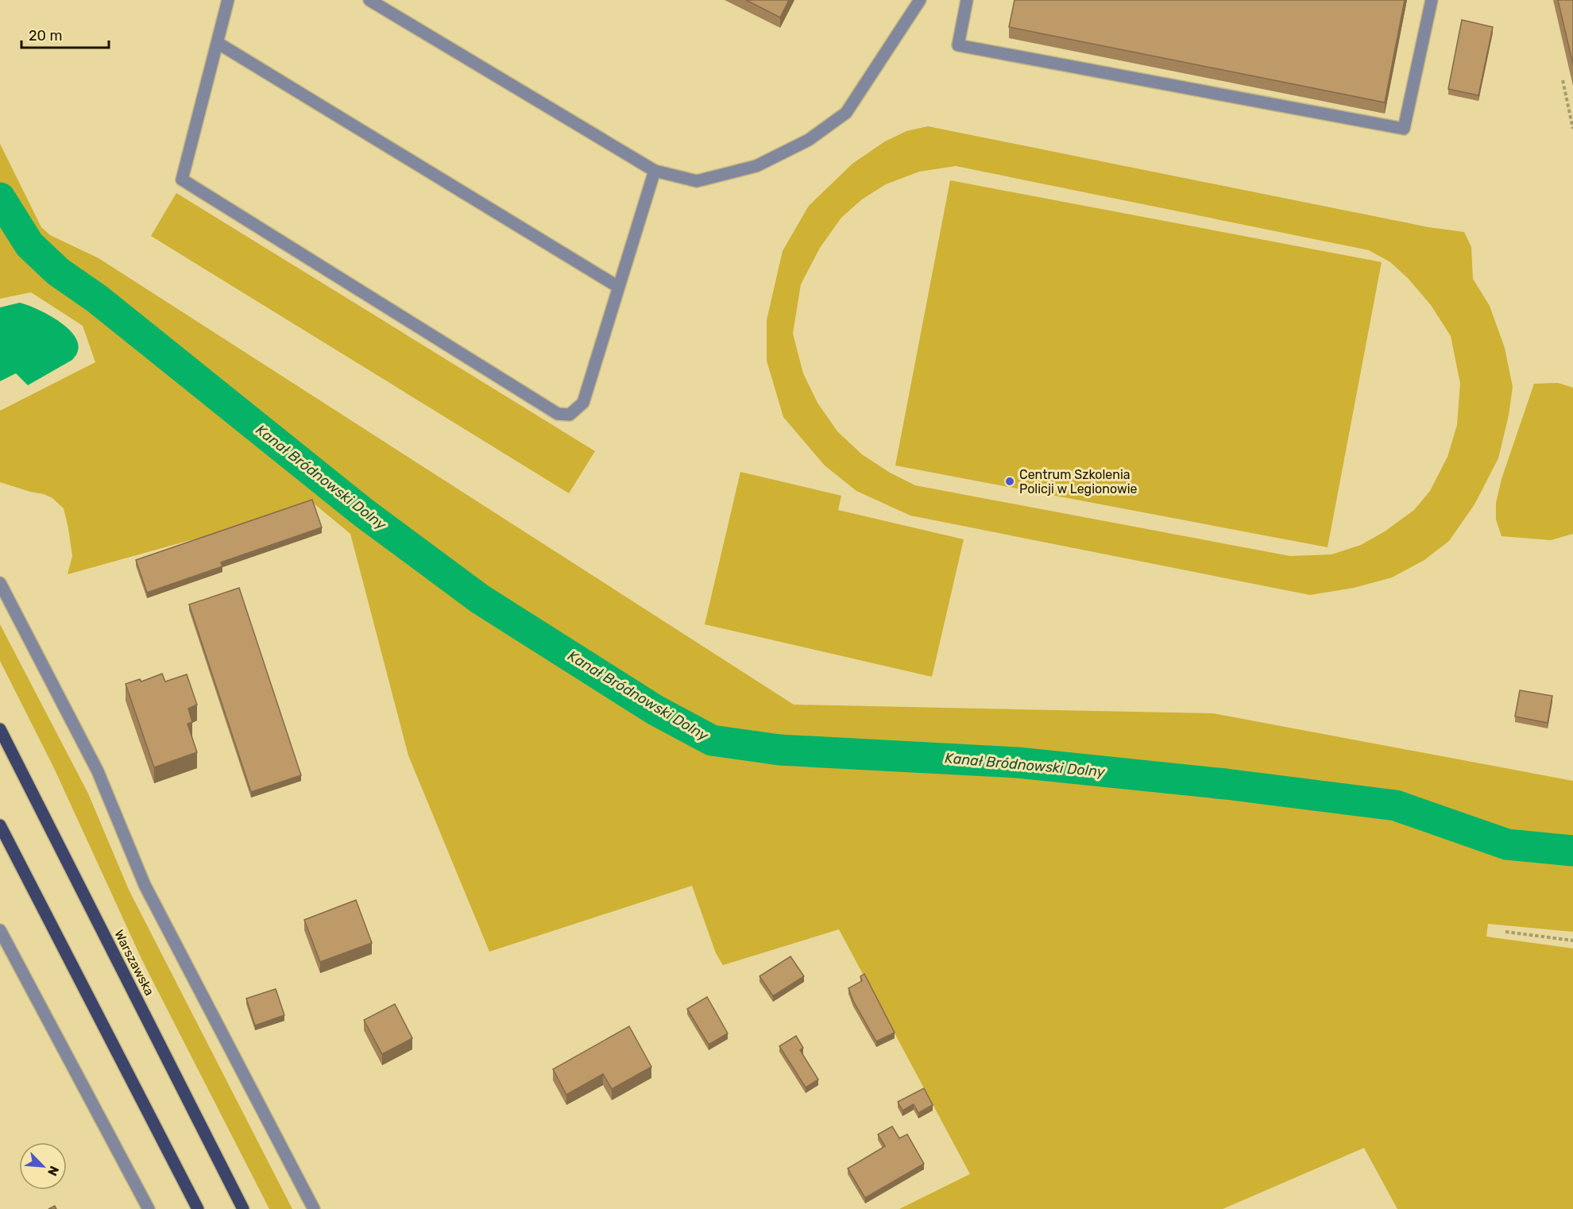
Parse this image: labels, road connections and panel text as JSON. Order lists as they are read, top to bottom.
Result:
{
  "streets": {
    "main road": ["Warszawska"]
  },
  "water": ["Kanał Bródnowski Dolny"],
  "places": ["Centrum Szkolenia Policji w Legionowie"],
  "scale_bar": "20 m",
  "north": "bottom right"
}
